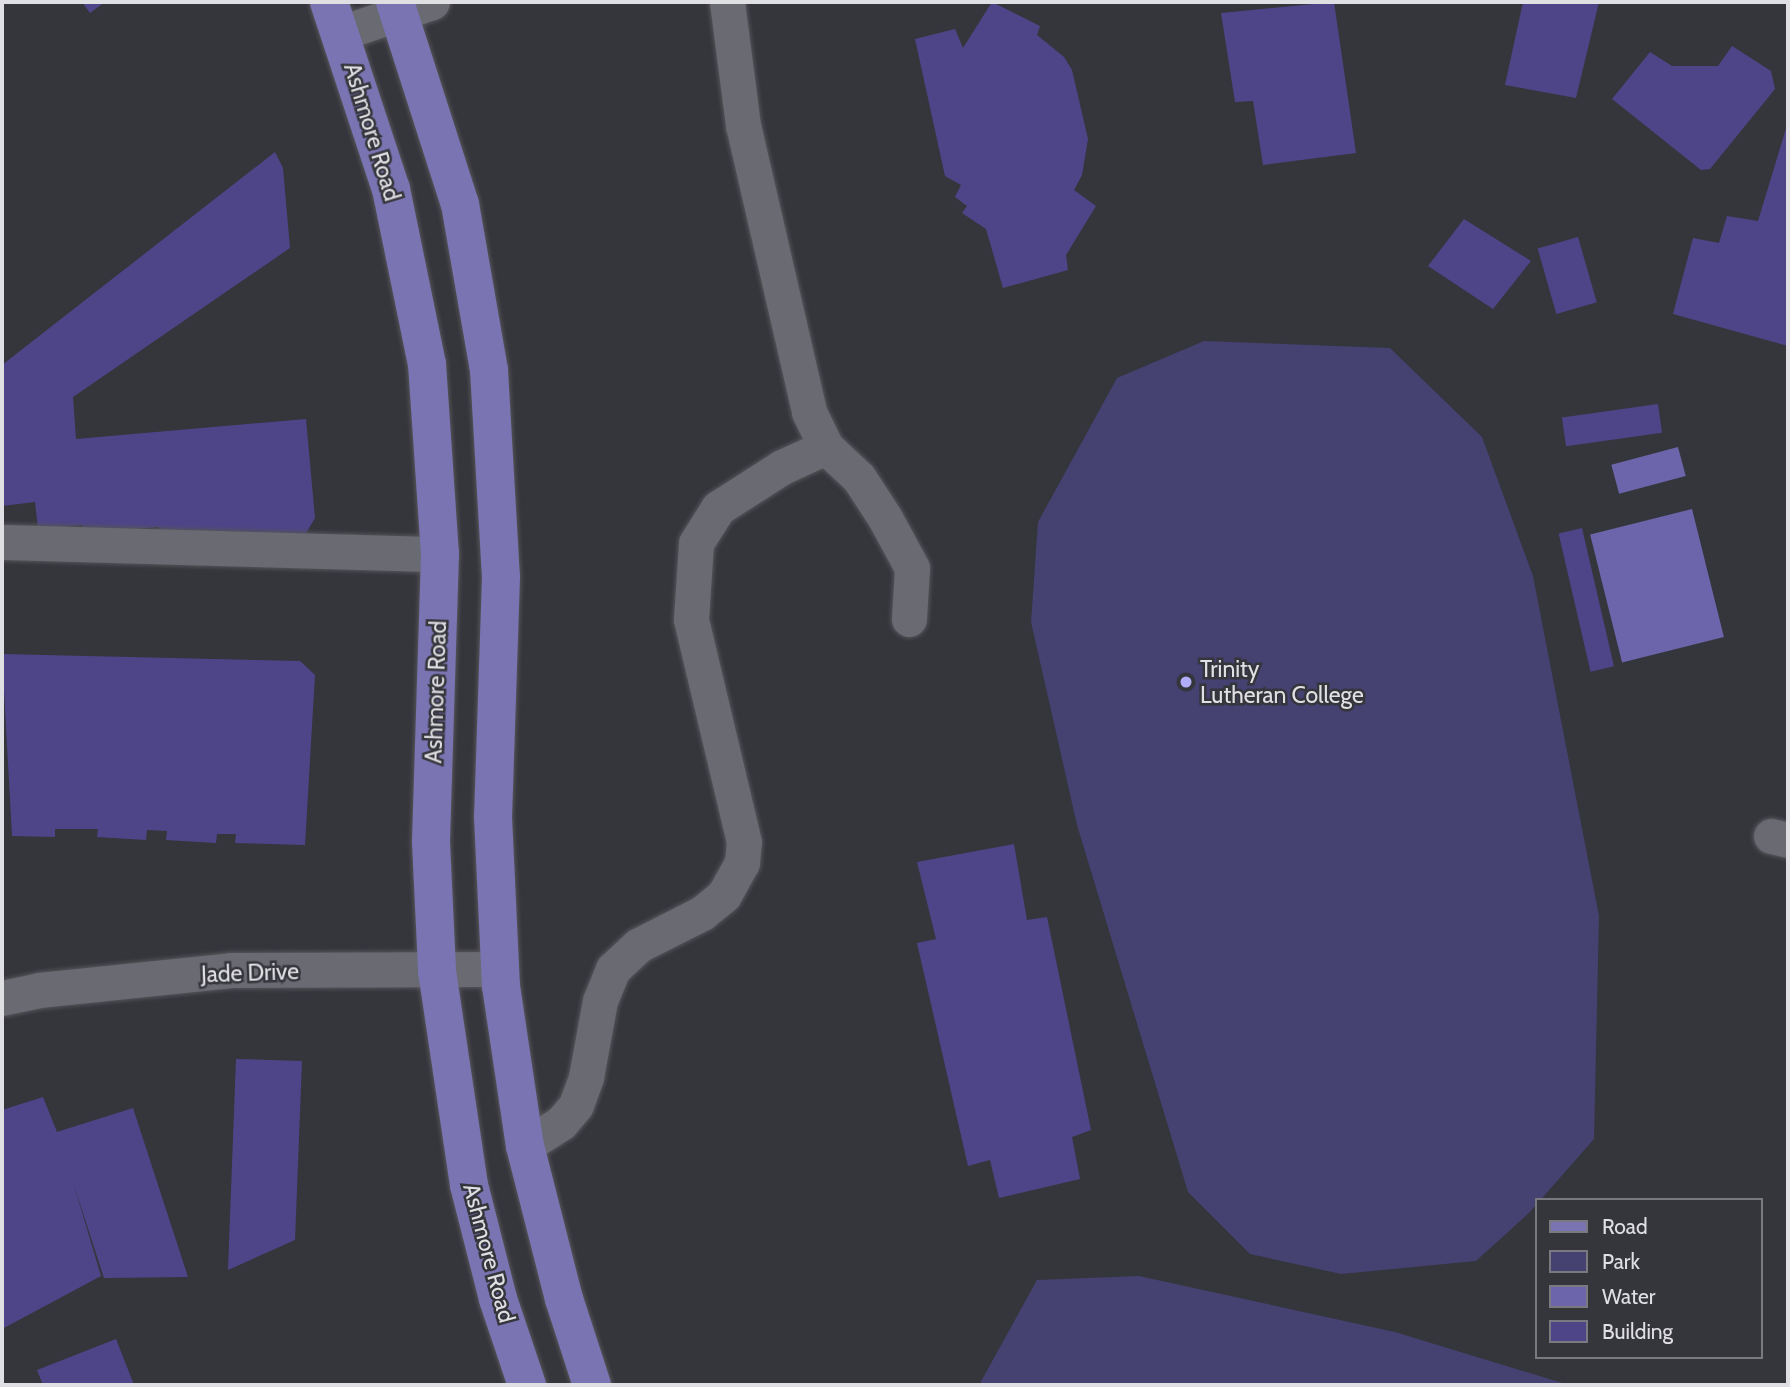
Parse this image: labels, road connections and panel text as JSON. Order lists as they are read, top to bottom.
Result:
{
  "streets": {
    "main road": ["Ashmore Road"],
    "street": ["Jade Drive"]
  },
  "crossings": [
    ["Ashmore Road", "Jade Drive"]
  ],
  "places": ["Trinity Lutheran College"],
  "legend": [
    "Road",
    "Park",
    "Water",
    "Building"
  ]
}
